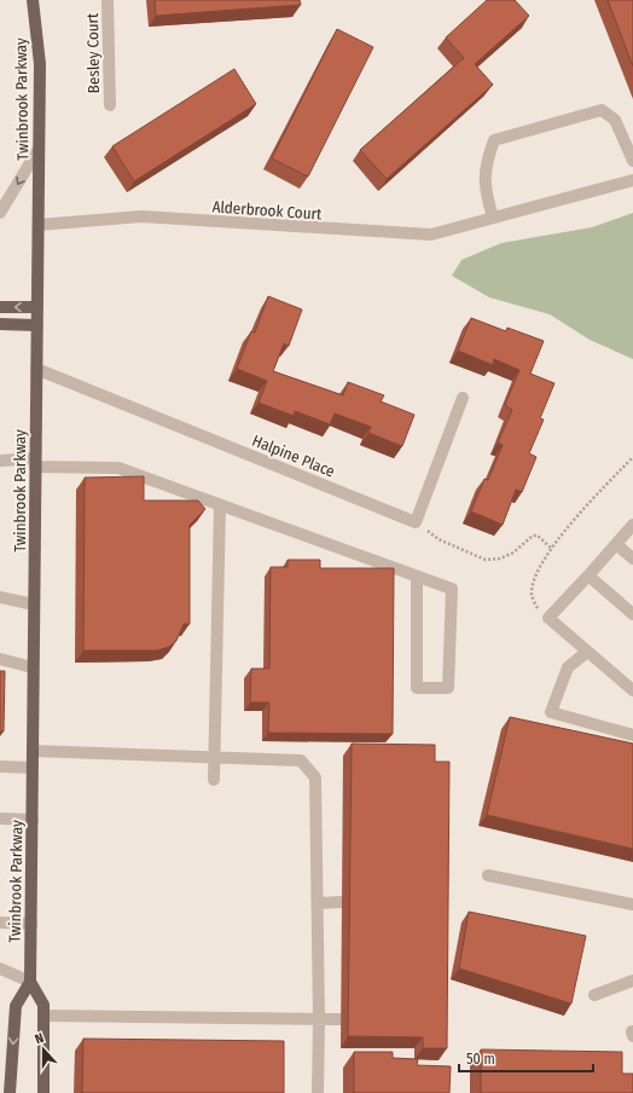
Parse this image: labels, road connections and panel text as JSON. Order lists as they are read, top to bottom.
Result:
{
  "streets": {
    "main road": ["Twinbrook Parkway"],
    "street": ["Besley Court", "Alderbrook Court", "Halpine Place"]
  },
  "crossings": [
    ["Twinbrook Parkway", "Alderbrook Court"],
    ["Twinbrook Parkway", "Halpine Place"]
  ],
  "scale_bar": "50 m",
  "north": "top"
}
